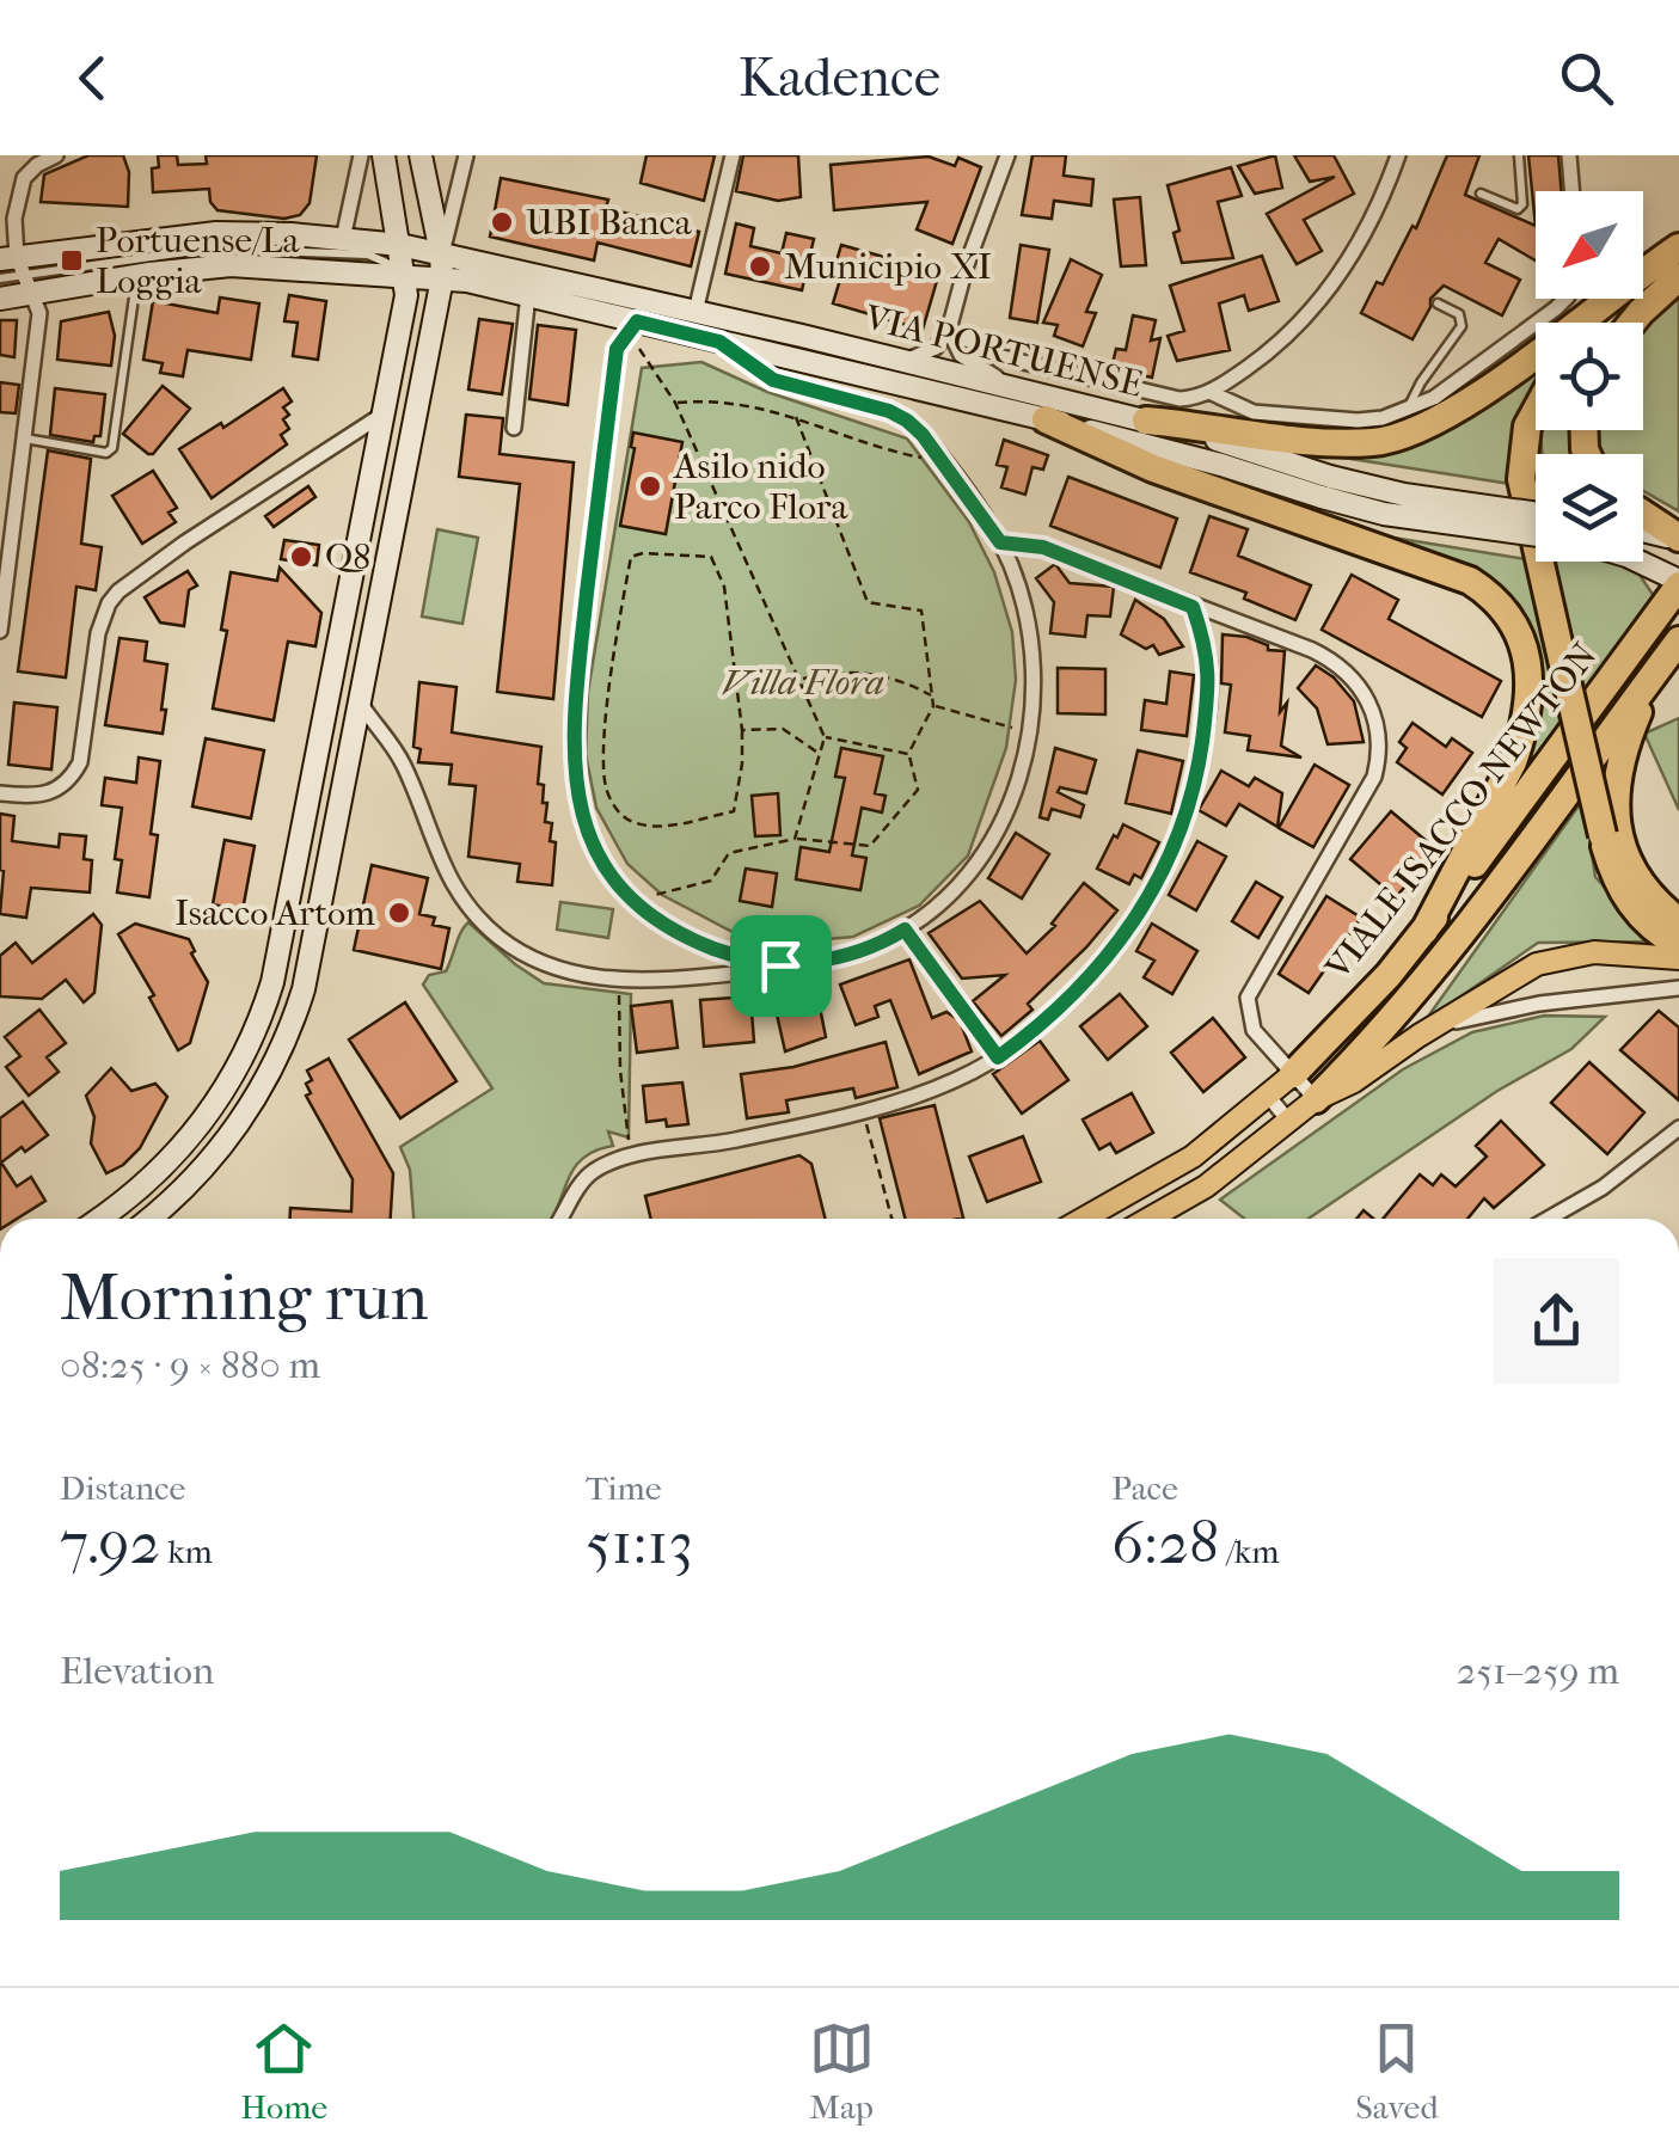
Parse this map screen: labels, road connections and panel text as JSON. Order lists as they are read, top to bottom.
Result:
{
  "streets": {
    "highway": ["VIALE ISACCO NEWTON"],
    "main road": ["VIA PORTUENSE"]
  },
  "parks": ["Villa Flora"],
  "places": {
    "other": [
      "UBI Banca",
      "Municipio XI",
      "Asilo nido Parco Flora",
      "Q8",
      "Isacco Artom"
    ],
    "transit": ["Portuense/La Loggia"]
  },
  "north": "bottom left",
  "page": {
    "header": "Kadence",
    "heading": ["Morning run", "08:25 · 9 × 880 m"],
    "stats": [
      ["Distance", "7.92 km"],
      ["Time", "51:13"],
      ["Pace", "6:28 /km"]
    ],
    "chart": ["Elevation", "251–259 m"],
    "tabs": ["Home", "Map", "Saved"]
  }
}
